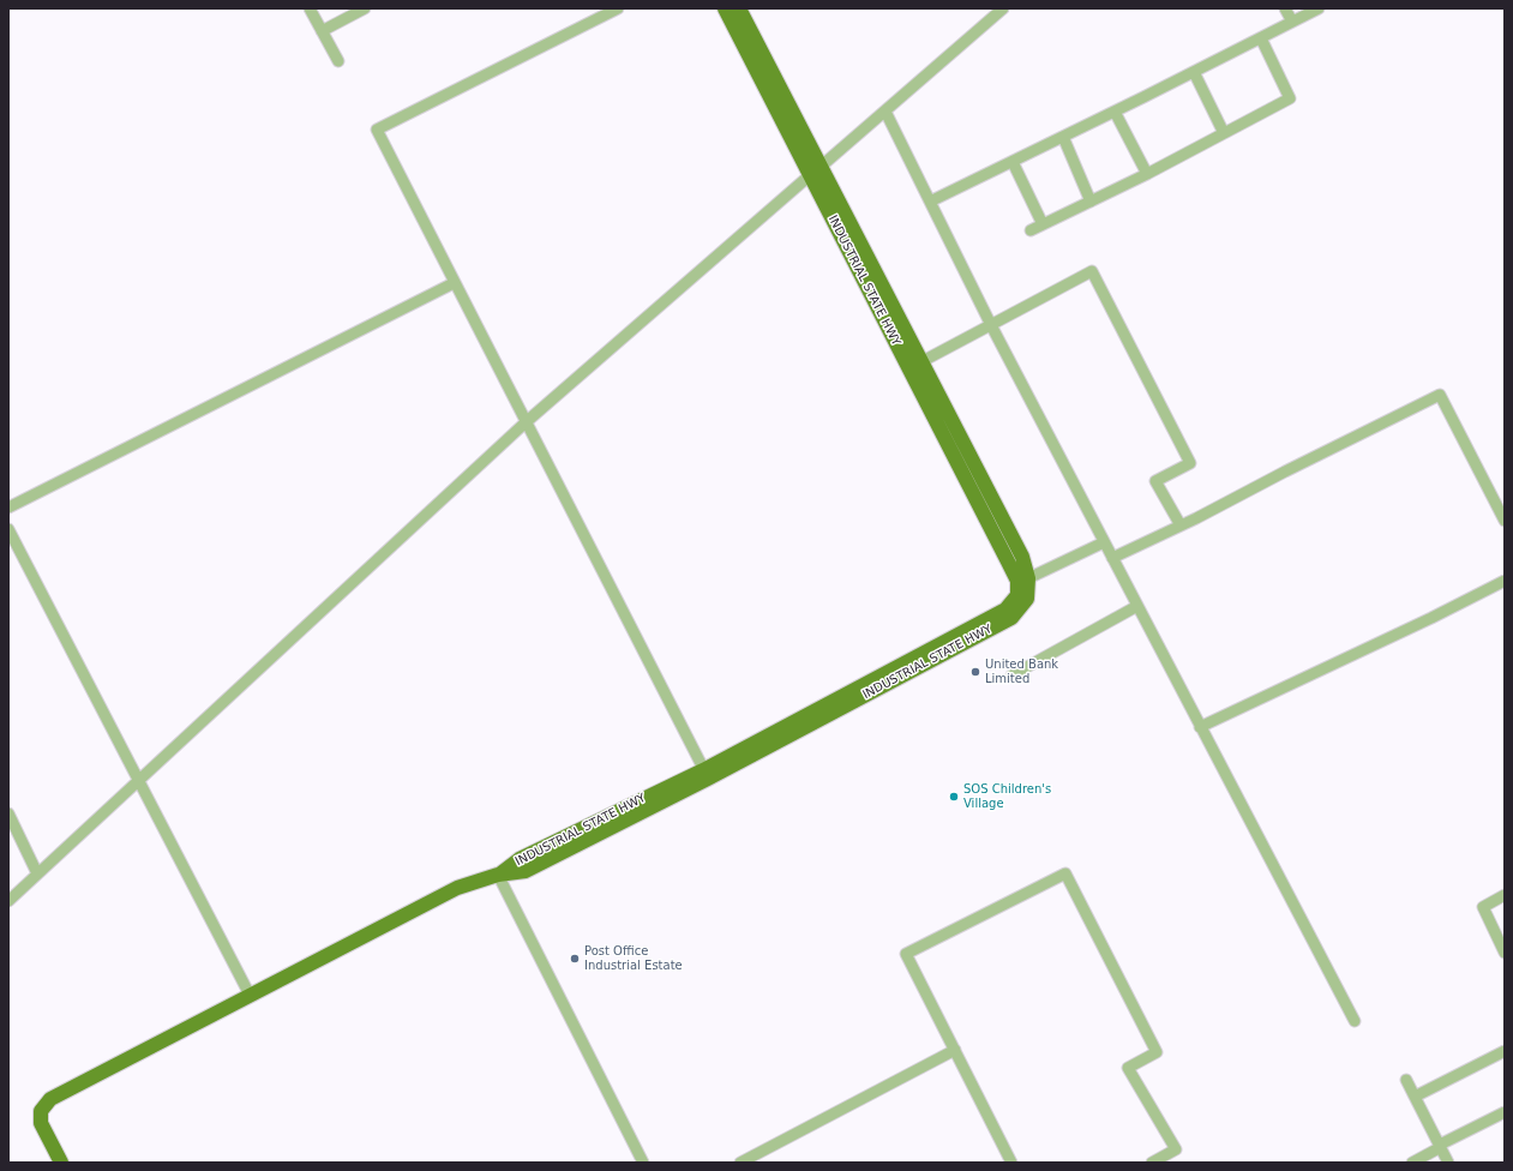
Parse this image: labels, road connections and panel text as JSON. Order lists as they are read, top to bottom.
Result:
{
  "streets": {
    "main road": ["INDUSTRIAL STATE HWY"]
  },
  "places": ["United Bank Limited", "SOS Children's Village", "Post Office Industrial Estate"]
}
